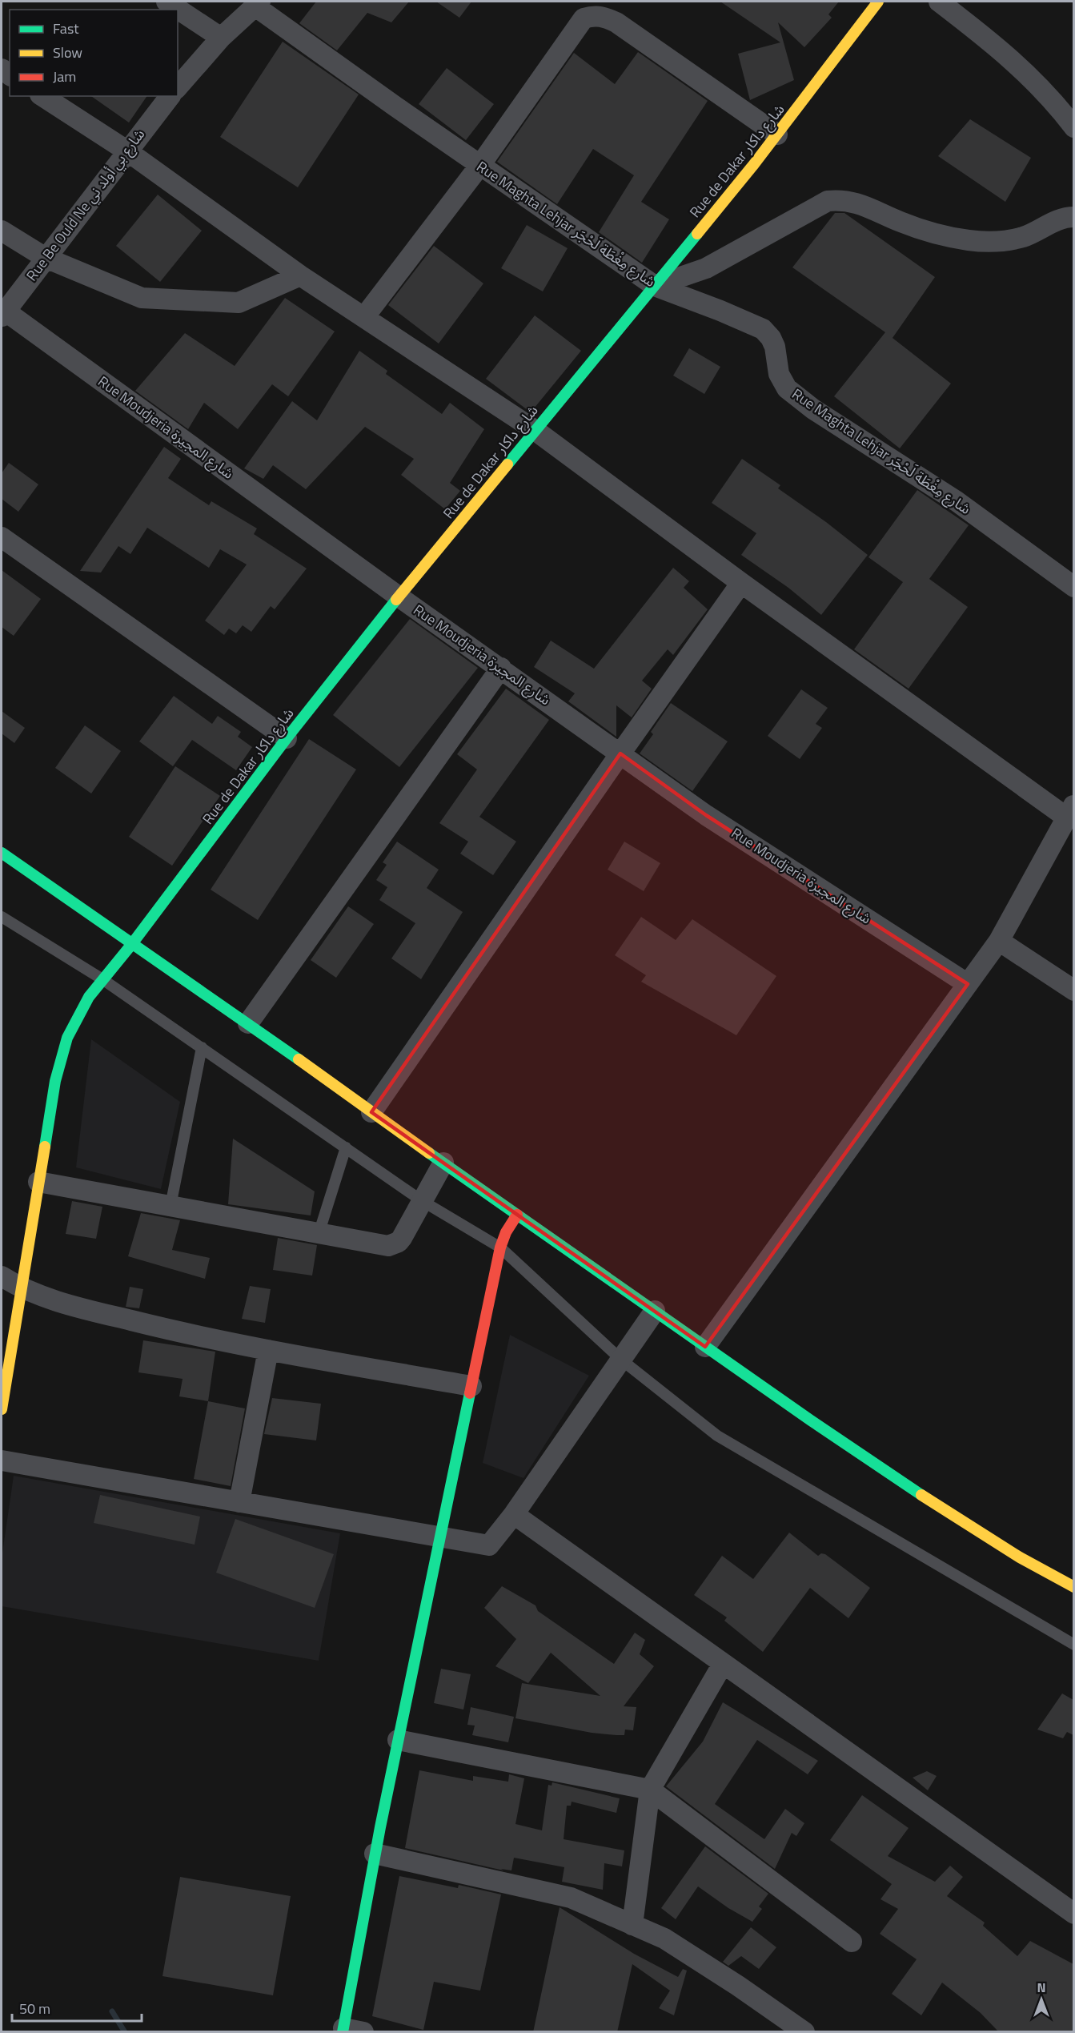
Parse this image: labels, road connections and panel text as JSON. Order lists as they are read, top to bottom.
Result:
{
  "streets": {
    "street": [
      "Rue de Dakar شارع داكار",
      "Rue Be Ould Ne شارع بي أولد ني",
      "Rue Maghta Lehjar شارع مِغْطَة لَحْجَر",
      "Rue Moudjeria شارع المجيرة"
    ]
  },
  "crossings": [
    ["Rue de Dakar شارع داكار", "Rue Maghta Lehjar شارع مِغْطَة لَحْجَر"],
    ["Rue de Dakar شارع داكار", "Rue Moudjeria شارع المجيرة"],
    ["Rue Be Ould Ne شارع بي أولد ني", "Rue Moudjeria شارع المجيرة"]
  ],
  "legend": ["Fast", "Slow", "Jam"],
  "scale_bar": "50 m",
  "north": "top"
}
